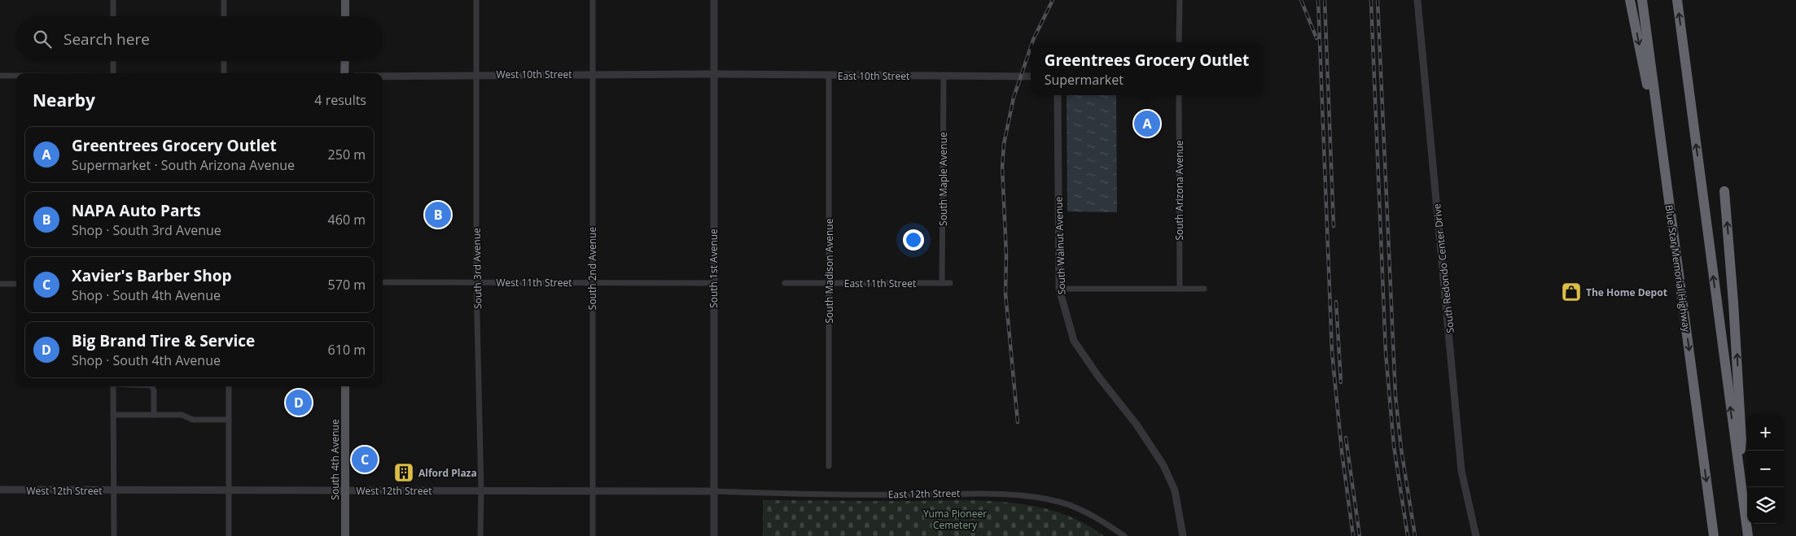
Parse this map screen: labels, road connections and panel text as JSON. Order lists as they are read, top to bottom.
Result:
{
  "streets": {
    "highway": ["Blue Star Memorial Highway"],
    "main road": ["South 4th Avenue"],
    "street": [
      "West 10th Street",
      "East 10th Street",
      "South Maple Avenue",
      "South Arizona Avenue",
      "South Walnut Avenue",
      "South 3rd Avenue",
      "South 2nd Avenue",
      "South 1st Avenue",
      "South Redondo Center Drive",
      "South Madison Avenue",
      "West 11th Street",
      "East 11th Street",
      "West 12th Street",
      "East 12th Street"
    ]
  },
  "crossings": [
    ["West 10th Street", "East 10th Street"],
    ["West 10th Street", "South 3rd Avenue"],
    ["West 10th Street", "South 2nd Avenue"],
    ["West 10th Street", "South 1st Avenue"],
    ["East 10th Street", "South Maple Avenue"],
    ["East 10th Street", "South 1st Avenue"],
    ["East 10th Street", "South Madison Avenue"],
    ["South Maple Avenue", "East 11th Street"],
    ["South 3rd Avenue", "West 11th Street"],
    ["South 3rd Avenue", "West 12th Street"],
    ["South 2nd Avenue", "West 11th Street"],
    ["South 2nd Avenue", "West 12th Street"],
    ["South 1st Avenue", "West 11th Street"],
    ["South 1st Avenue", "West 12th Street"],
    ["South 1st Avenue", "East 12th Street"],
    ["South Madison Avenue", "East 11th Street"],
    ["South 4th Avenue", "West 12th Street"],
    ["West 12th Street", "East 12th Street"]
  ],
  "parks": ["Yuma Pioneer Cemetery"],
  "places": {
    "shop": ["The Home Depot"],
    "building": ["Alford Plaza"]
  },
  "page": {
    "search": "Search here",
    "popup": ["Greentrees Grocery Outlet", "Supermarket"],
    "heading": ["Nearby", "4 results"],
    "pins": [
      "A",
      "B",
      "D",
      "C"
    ],
    "list": [
      {
        "mark": "A",
        "name": "Greentrees Grocery Outlet",
        "note": "Supermarket · South Arizona Avenue",
        "value": "250 m"
      },
      {
        "mark": "B",
        "name": "NAPA Auto Parts",
        "note": "Shop · South 3rd Avenue",
        "value": "460 m"
      },
      {
        "mark": "C",
        "name": "Xavier's Barber Shop",
        "note": "Shop · South 4th Avenue",
        "value": "570 m"
      },
      {
        "mark": "D",
        "name": "Big Brand Tire & Service",
        "note": "Shop · South 4th Avenue",
        "value": "610 m"
      }
    ],
    "map_buttons": ["+", "−"]
  }
}
